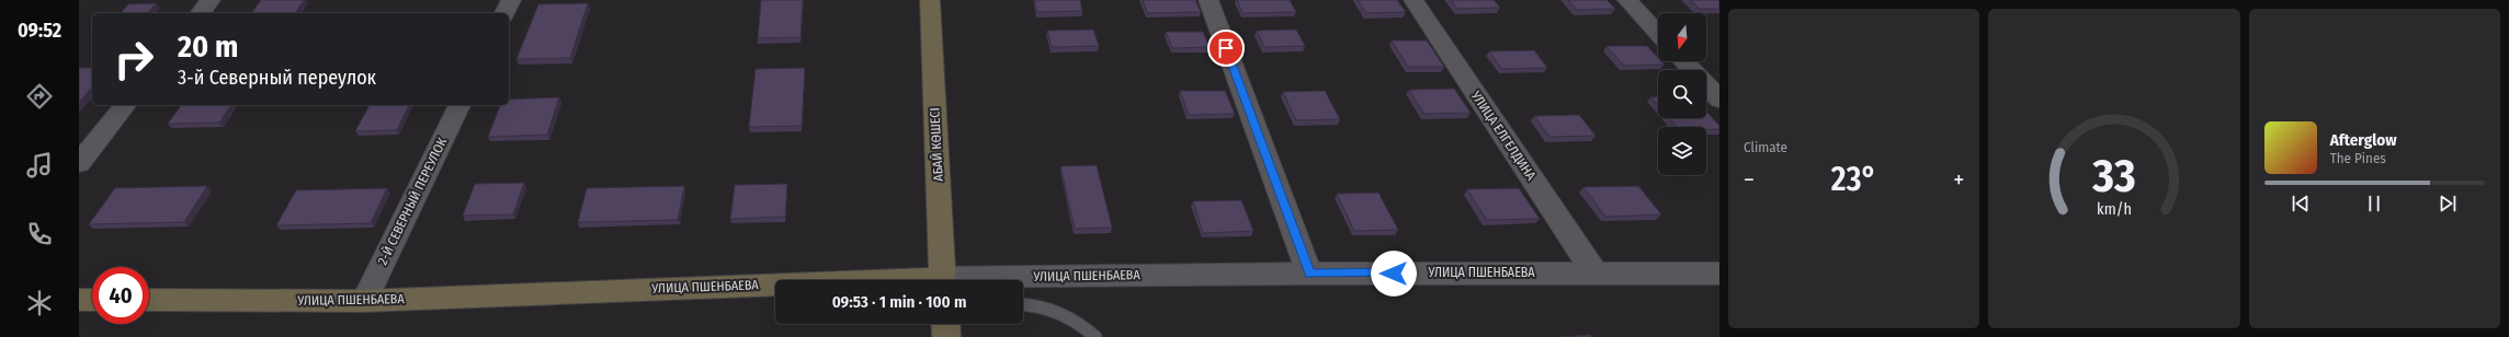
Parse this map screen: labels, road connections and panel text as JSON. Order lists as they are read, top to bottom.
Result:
{
  "streets": {
    "main road": ["АБАЙ КӨШЕСІ", "УЛИЦА ПШЕНБАЕВА"],
    "street": ["УЛИЦА ЕЛГЕЛДИНА", "2-Й СЕВЕРНЫЙ ПЕРЕУЛОК"]
  },
  "crossings": [
    ["УЛИЦА ЕЛГЕЛДИНА", "УЛИЦА ПШЕНБАЕВА"],
    ["2-Й СЕВЕРНЫЙ ПЕРЕУЛОК", "УЛИЦА ПШЕНБАЕВА"]
  ],
  "north": "bottom",
  "page": {
    "tabs": "09:52",
    "tile": "Climate",
    "turn": ["20 m", "3-й Северный переулок"],
    "song": ["Afterglow", "The Pines"],
    "heat": ["−", "23°", "+"],
    "limit": "40",
    "trip": "09:53 · 1 min · 100 m",
    "gauge": ["33", "km/h"]
  }
}
